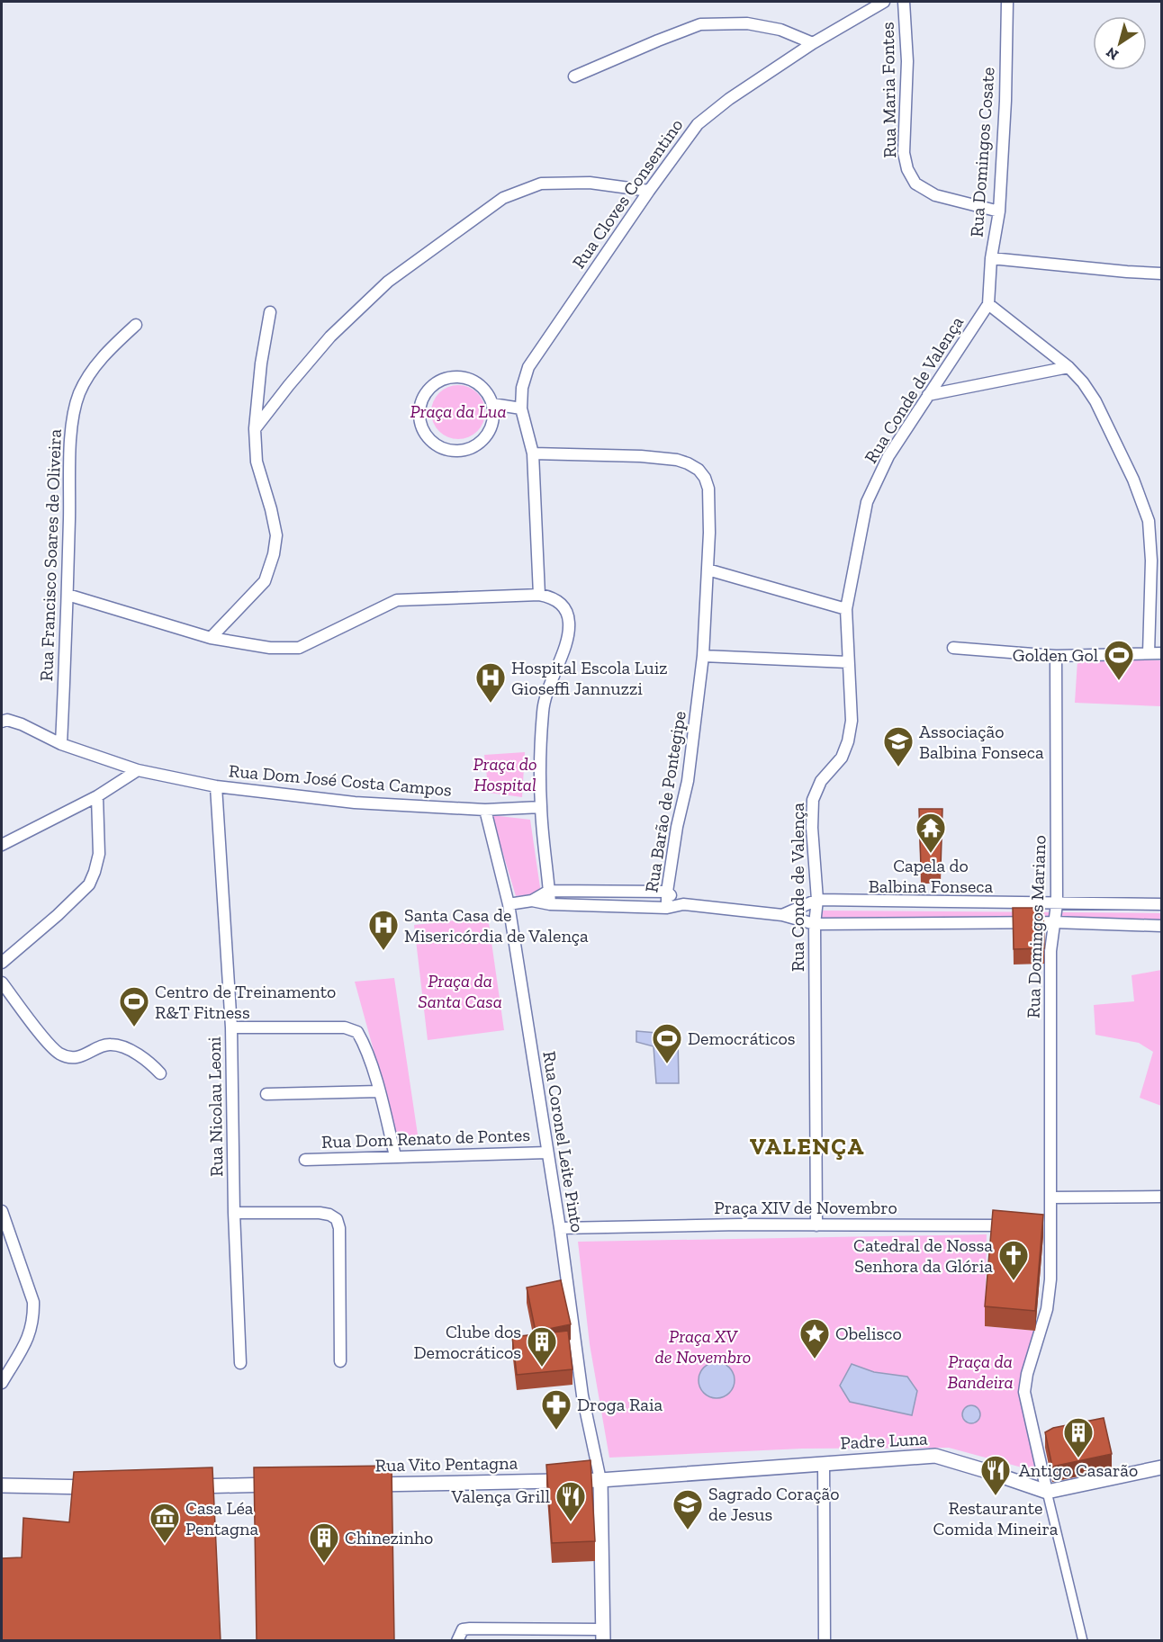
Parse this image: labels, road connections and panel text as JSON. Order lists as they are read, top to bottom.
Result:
{
  "streets": {
    "street": [
      "Rua Maria Fontes",
      "Rua Domingos Cosate",
      "Rua Cloves Consentino",
      "Rua Conde de Valença",
      "Rua Francisco Soares de Oliveira",
      "Rua Dom José Costa Campos",
      "Rua Barão de Pontegipe",
      "Rua Domingos Mariano",
      "Rua Nicolau Leoni",
      "Rua Dom Renato de Pontes",
      "Rua Coronel Leite Pinto",
      "Praça XIV de Novembro",
      "Padre Luna",
      "Rua Vito Pentagna"
    ]
  },
  "crossings": [
    ["Rua Maria Fontes", "Rua Domingos Cosate"],
    ["Rua Domingos Cosate", "Rua Conde de Valença"],
    ["Rua Cloves Consentino", "Rua Barão de Pontegipe"],
    ["Rua Conde de Valença", "Praça XIV de Novembro"],
    ["Rua Francisco Soares de Oliveira", "Rua Dom José Costa Campos"],
    ["Rua Dom José Costa Campos", "Rua Nicolau Leoni"],
    ["Rua Dom José Costa Campos", "Rua Coronel Leite Pinto"],
    ["Rua Domingos Mariano", "Padre Luna"],
    ["Rua Dom Renato de Pontes", "Rua Coronel Leite Pinto"],
    ["Rua Coronel Leite Pinto", "Praça XIV de Novembro"],
    ["Rua Coronel Leite Pinto", "Padre Luna"],
    ["Rua Coronel Leite Pinto", "Rua Vito Pentagna"],
    ["Padre Luna", "Rua Vito Pentagna"]
  ],
  "districts": ["VALENÇA"],
  "parks": [
    "Praça da Lua",
    "Praça do Hospital",
    "Praça da Santa Casa",
    "Praça XV de Novembro",
    "Praça da Bandeira"
  ],
  "places": {
    "sports": ["Golden Gol", "Centro de Treinamento R&T Fitness", "Democráticos"],
    "hospital": ["Hospital Escola Luiz Gioseffi Jannuzzi", "Santa Casa de Misericórdia de Valença"],
    "school or university": ["Associação Balbina Fonseca", "Sagrado Coração de Jesus"],
    "temple": ["Capela do Balbina Fonseca"],
    "church": ["Catedral de Nossa Senhora da Glória"],
    "place": ["Obelisco"],
    "building": ["Clube dos Democráticos", "Antigo Casarão", "Chinezinho"],
    "pharmacy": ["Droga Raia"],
    "restaurant": ["Restaurante Comida Mineira", "Valença Grill"],
    "museum": ["Casa Léa Pentagna"]
  },
  "north": "bottom left"
}
